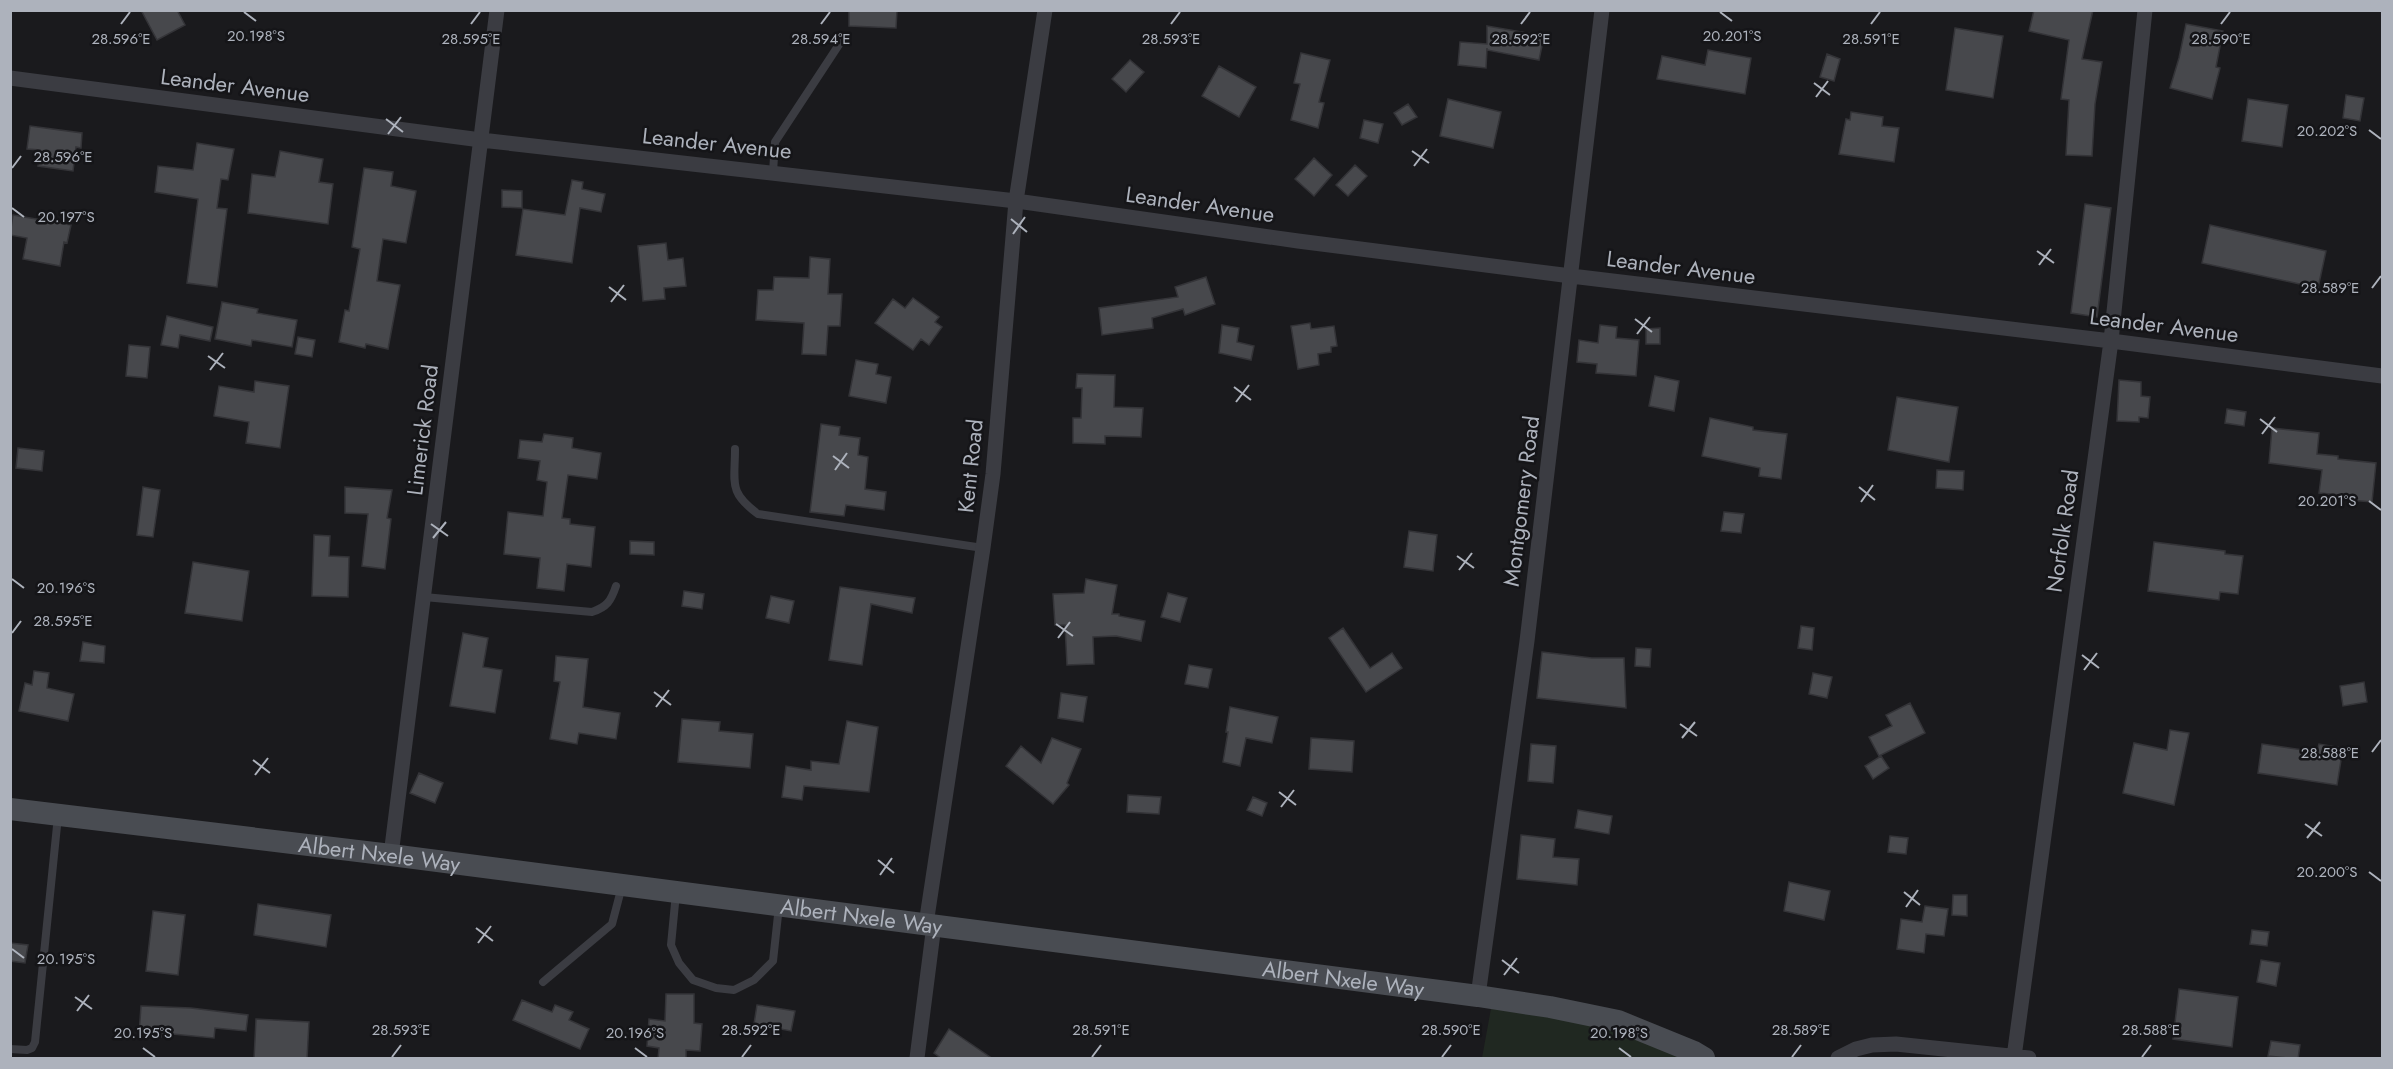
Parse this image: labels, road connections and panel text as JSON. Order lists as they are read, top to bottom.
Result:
{
  "streets": {
    "main road": ["Albert Nxele Way"],
    "street": [
      "Leander Avenue",
      "Limerick Road",
      "Kent Road",
      "Montgomery Road",
      "Norfolk Road"
    ]
  },
  "crossings": [
    ["Leander Avenue", "Limerick Road"],
    ["Leander Avenue", "Kent Road"],
    ["Leander Avenue", "Montgomery Road"],
    ["Leander Avenue", "Norfolk Road"],
    ["Limerick Road", "Albert Nxele Way"],
    ["Kent Road", "Albert Nxele Way"],
    ["Montgomery Road", "Albert Nxele Way"]
  ],
  "coordinates": [
    "20.198°S",
    "20.201°S",
    "28.596°E",
    "28.595°E",
    "28.594°E",
    "28.593°E",
    "28.592°E",
    "28.591°E",
    "28.590°E",
    "20.202°S",
    "20.197°S",
    "28.589°E",
    "20.196°S",
    "28.588°E",
    "20.200°S",
    "20.195°S"
  ]
}
